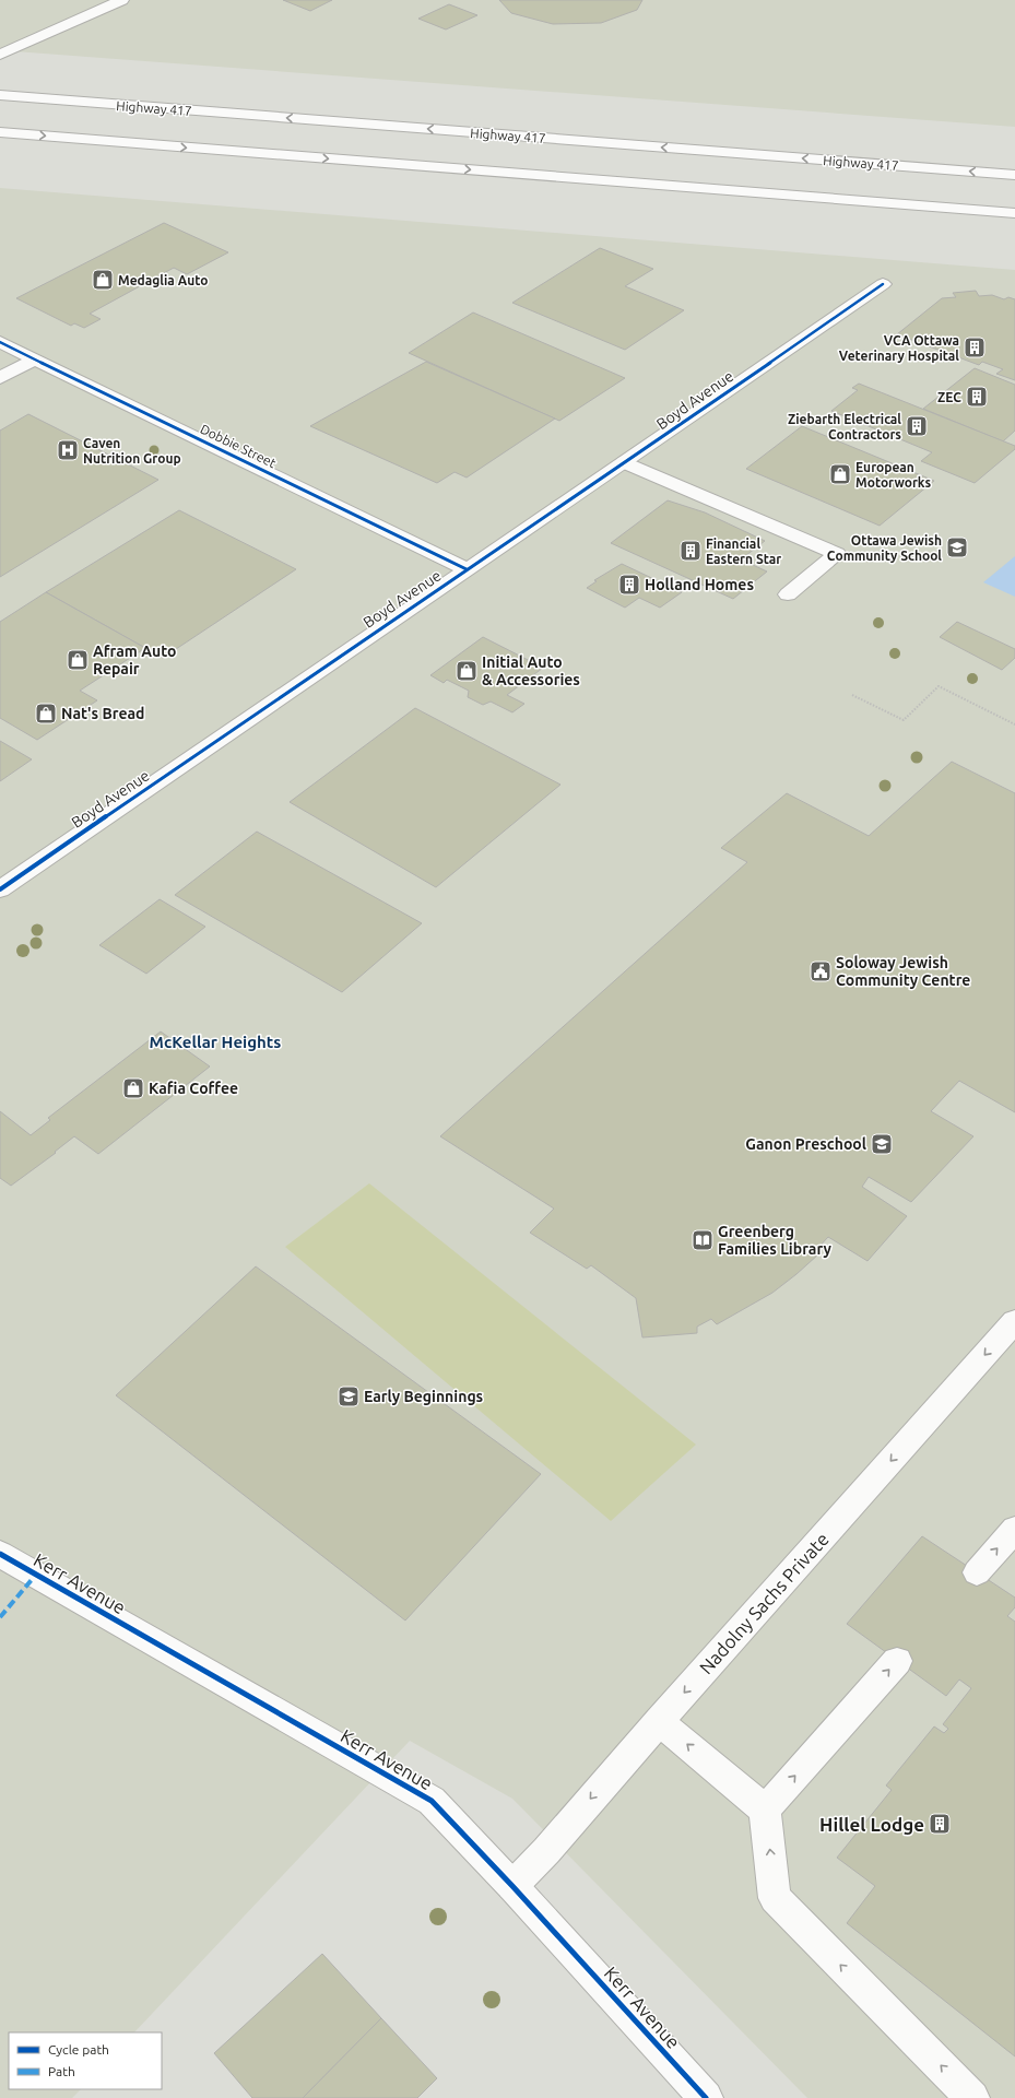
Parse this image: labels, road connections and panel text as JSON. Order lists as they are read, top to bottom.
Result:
{
  "streets": {
    "main road": [
      "Highway 417",
      "Boyd Avenue",
      "Dobbie Street",
      "Kerr Avenue",
      "Nadolny Sachs Private"
    ]
  },
  "crossings": [
    ["Boyd Avenue", "Dobbie Street"],
    ["Kerr Avenue", "Nadolny Sachs Private"]
  ],
  "districts": ["McKellar Heights"],
  "places": {
    "shop": [
      "Medaglia Auto",
      "European Motorworks",
      "Afram Auto Repair",
      "Initial Auto & Accessories",
      "Nat's Bread",
      "Kafia Coffee"
    ],
    "building": [
      "VCA Ottawa Veterinary Hospital",
      "ZEC",
      "Ziebarth Electrical Contractors",
      "Financial Eastern Star",
      "Holland Homes",
      "Hillel Lodge"
    ],
    "hospital": ["Caven Nutrition Group"],
    "school or university": ["Ottawa Jewish Community School", "Ganon Preschool", "Early Beginnings"],
    "public building": ["Soloway Jewish Community Centre"],
    "library": ["Greenberg Families Library"]
  },
  "legend": ["Cycle path", "Path"]
}
